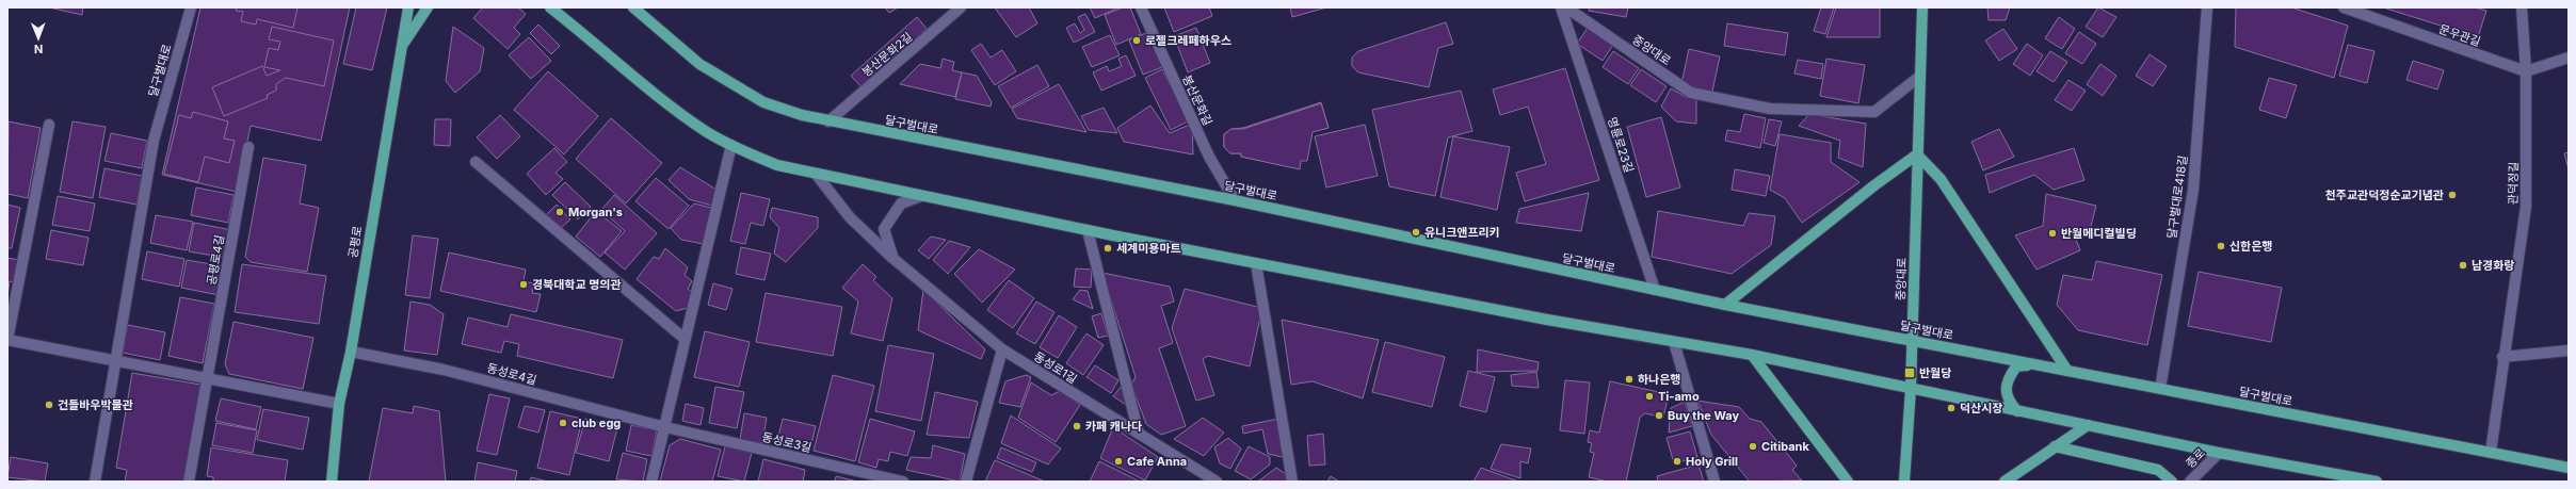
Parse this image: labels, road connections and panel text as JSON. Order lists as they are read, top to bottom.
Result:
{
  "streets": {
    "main road": ["중앙대로", "달구벌대로", "공평로"],
    "street": [
      "문우관길",
      "봉산문화2길",
      "봉산문화길",
      "명륜로23길",
      "관덕정길",
      "달구벌대로418길",
      "공평로4길",
      "동성로1길",
      "동성로4길",
      "동성로3길",
      "종로"
    ]
  },
  "crossings": [
    ["문우관길", "관덕정길"],
    ["중앙대로", "달구벌대로"],
    ["봉산문화2길", "달구벌대로"],
    ["달구벌대로", "봉산문화길"],
    ["달구벌대로", "명륜로23길"],
    ["달구벌대로", "관덕정길"],
    ["달구벌대로", "달구벌대로418길"],
    ["공평로", "동성로4길"],
    ["동성로4길", "동성로3길"]
  ],
  "places": {
    "other": [
      "로젤크레페하우스",
      "천주교관덕정순교기념관",
      "Morgan's",
      "유니크앤프리키",
      "반월메디컬빌딩",
      "신한은행",
      "세계미용마트",
      "남경화랑",
      "경북대학교 명의관",
      "하나은행",
      "Ti-amo",
      "건들바우박물관",
      "덕산시장",
      "Buy the Way",
      "club egg",
      "카페 캐나다",
      "Citibank",
      "Cafe Anna",
      "Holy Grill"
    ],
    "transit": ["반월당"]
  },
  "north": "bottom"
}
